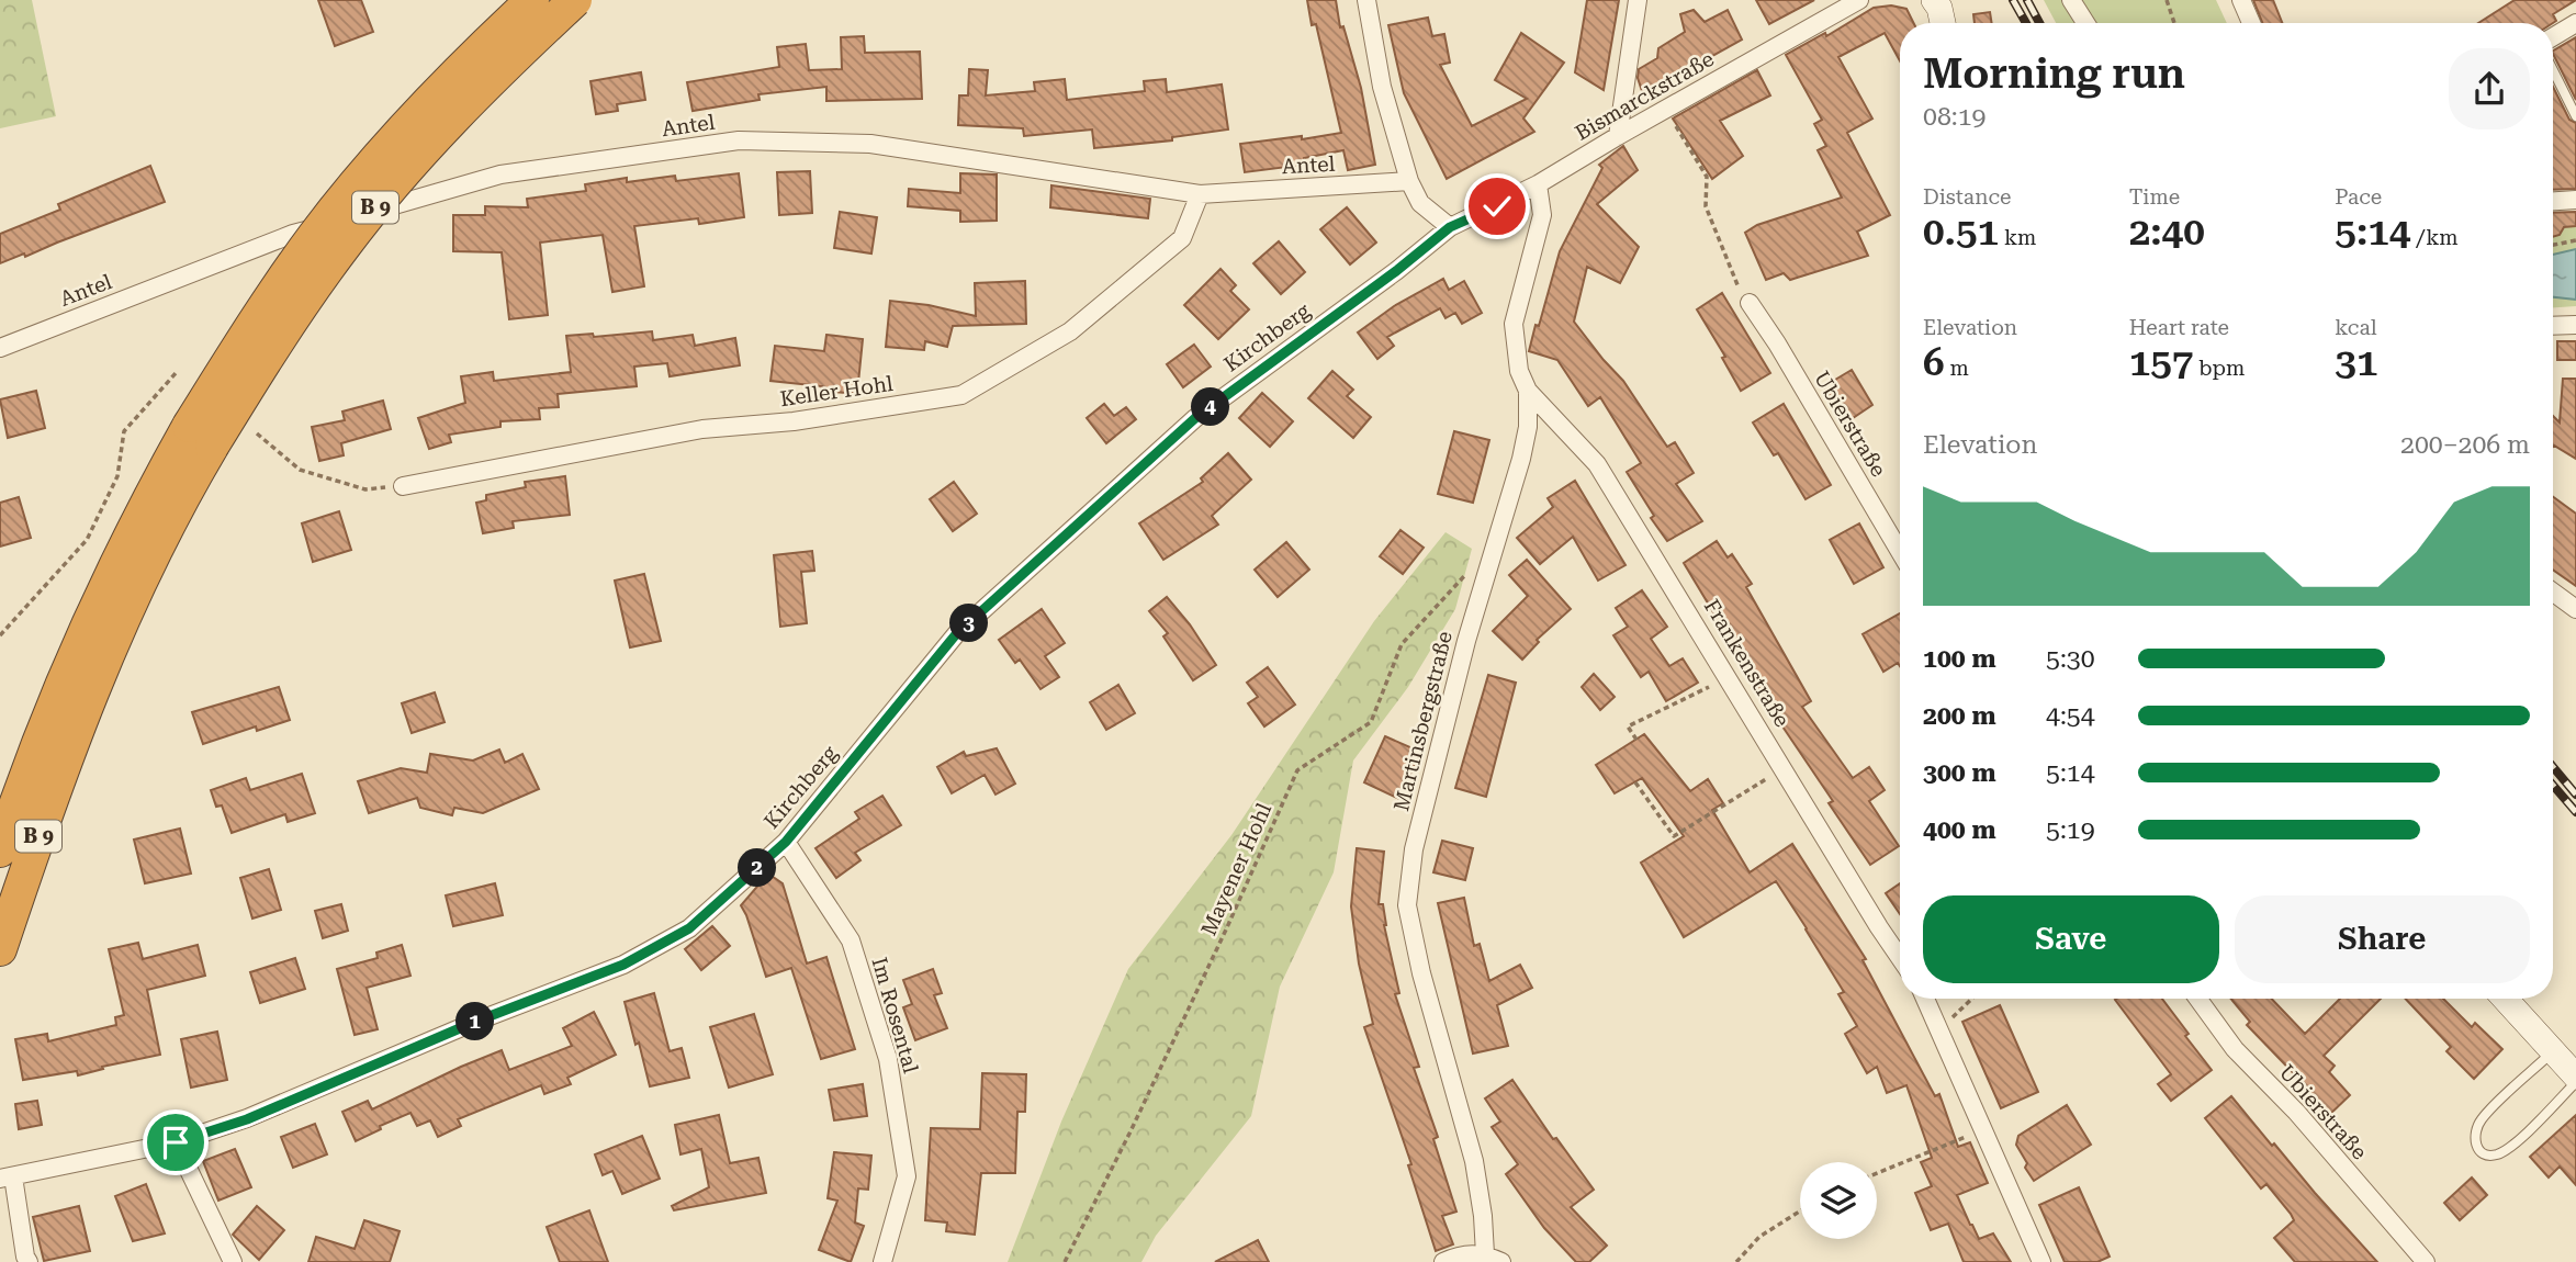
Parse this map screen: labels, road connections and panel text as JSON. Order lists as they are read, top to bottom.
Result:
{
  "streets": {
    "highway": ["B 9"],
    "street": [
      "Bismarckstraße",
      "Antel",
      "Kirchberg",
      "Keller Hohl",
      "Ubierstraße",
      "Frankenstraße",
      "Martinsbergstraße",
      "Im Rosental"
    ],
    "path": ["Mayener Hohl"]
  },
  "crossings": [
    ["Bismarckstraße", "Kirchberg"],
    ["Bismarckstraße", "Martinsbergstraße"],
    ["Antel", "Keller Hohl"],
    ["Kirchberg", "Im Rosental"],
    ["Frankenstraße", "Martinsbergstraße"]
  ],
  "page": {
    "heading": ["Morning run", "08:19"],
    "stats": [
      ["Distance", "0.51 km"],
      ["Time", "2:40"],
      ["Pace", "5:14 /km"],
      ["Elevation", "6 m"],
      ["Heart rate", "157 bpm"],
      ["kcal", "31"]
    ],
    "pins": [
      "4",
      "3",
      "2",
      "1"
    ],
    "chart": ["Elevation", "200–206 m"],
    "list": [
      {
        "name": "100 m",
        "note": "5:30"
      },
      {
        "name": "200 m",
        "note": "4:54"
      },
      {
        "name": "300 m",
        "note": "5:14"
      },
      {
        "name": "400 m",
        "note": "5:19"
      }
    ],
    "buttons": ["Save", "Share"]
  }
}
